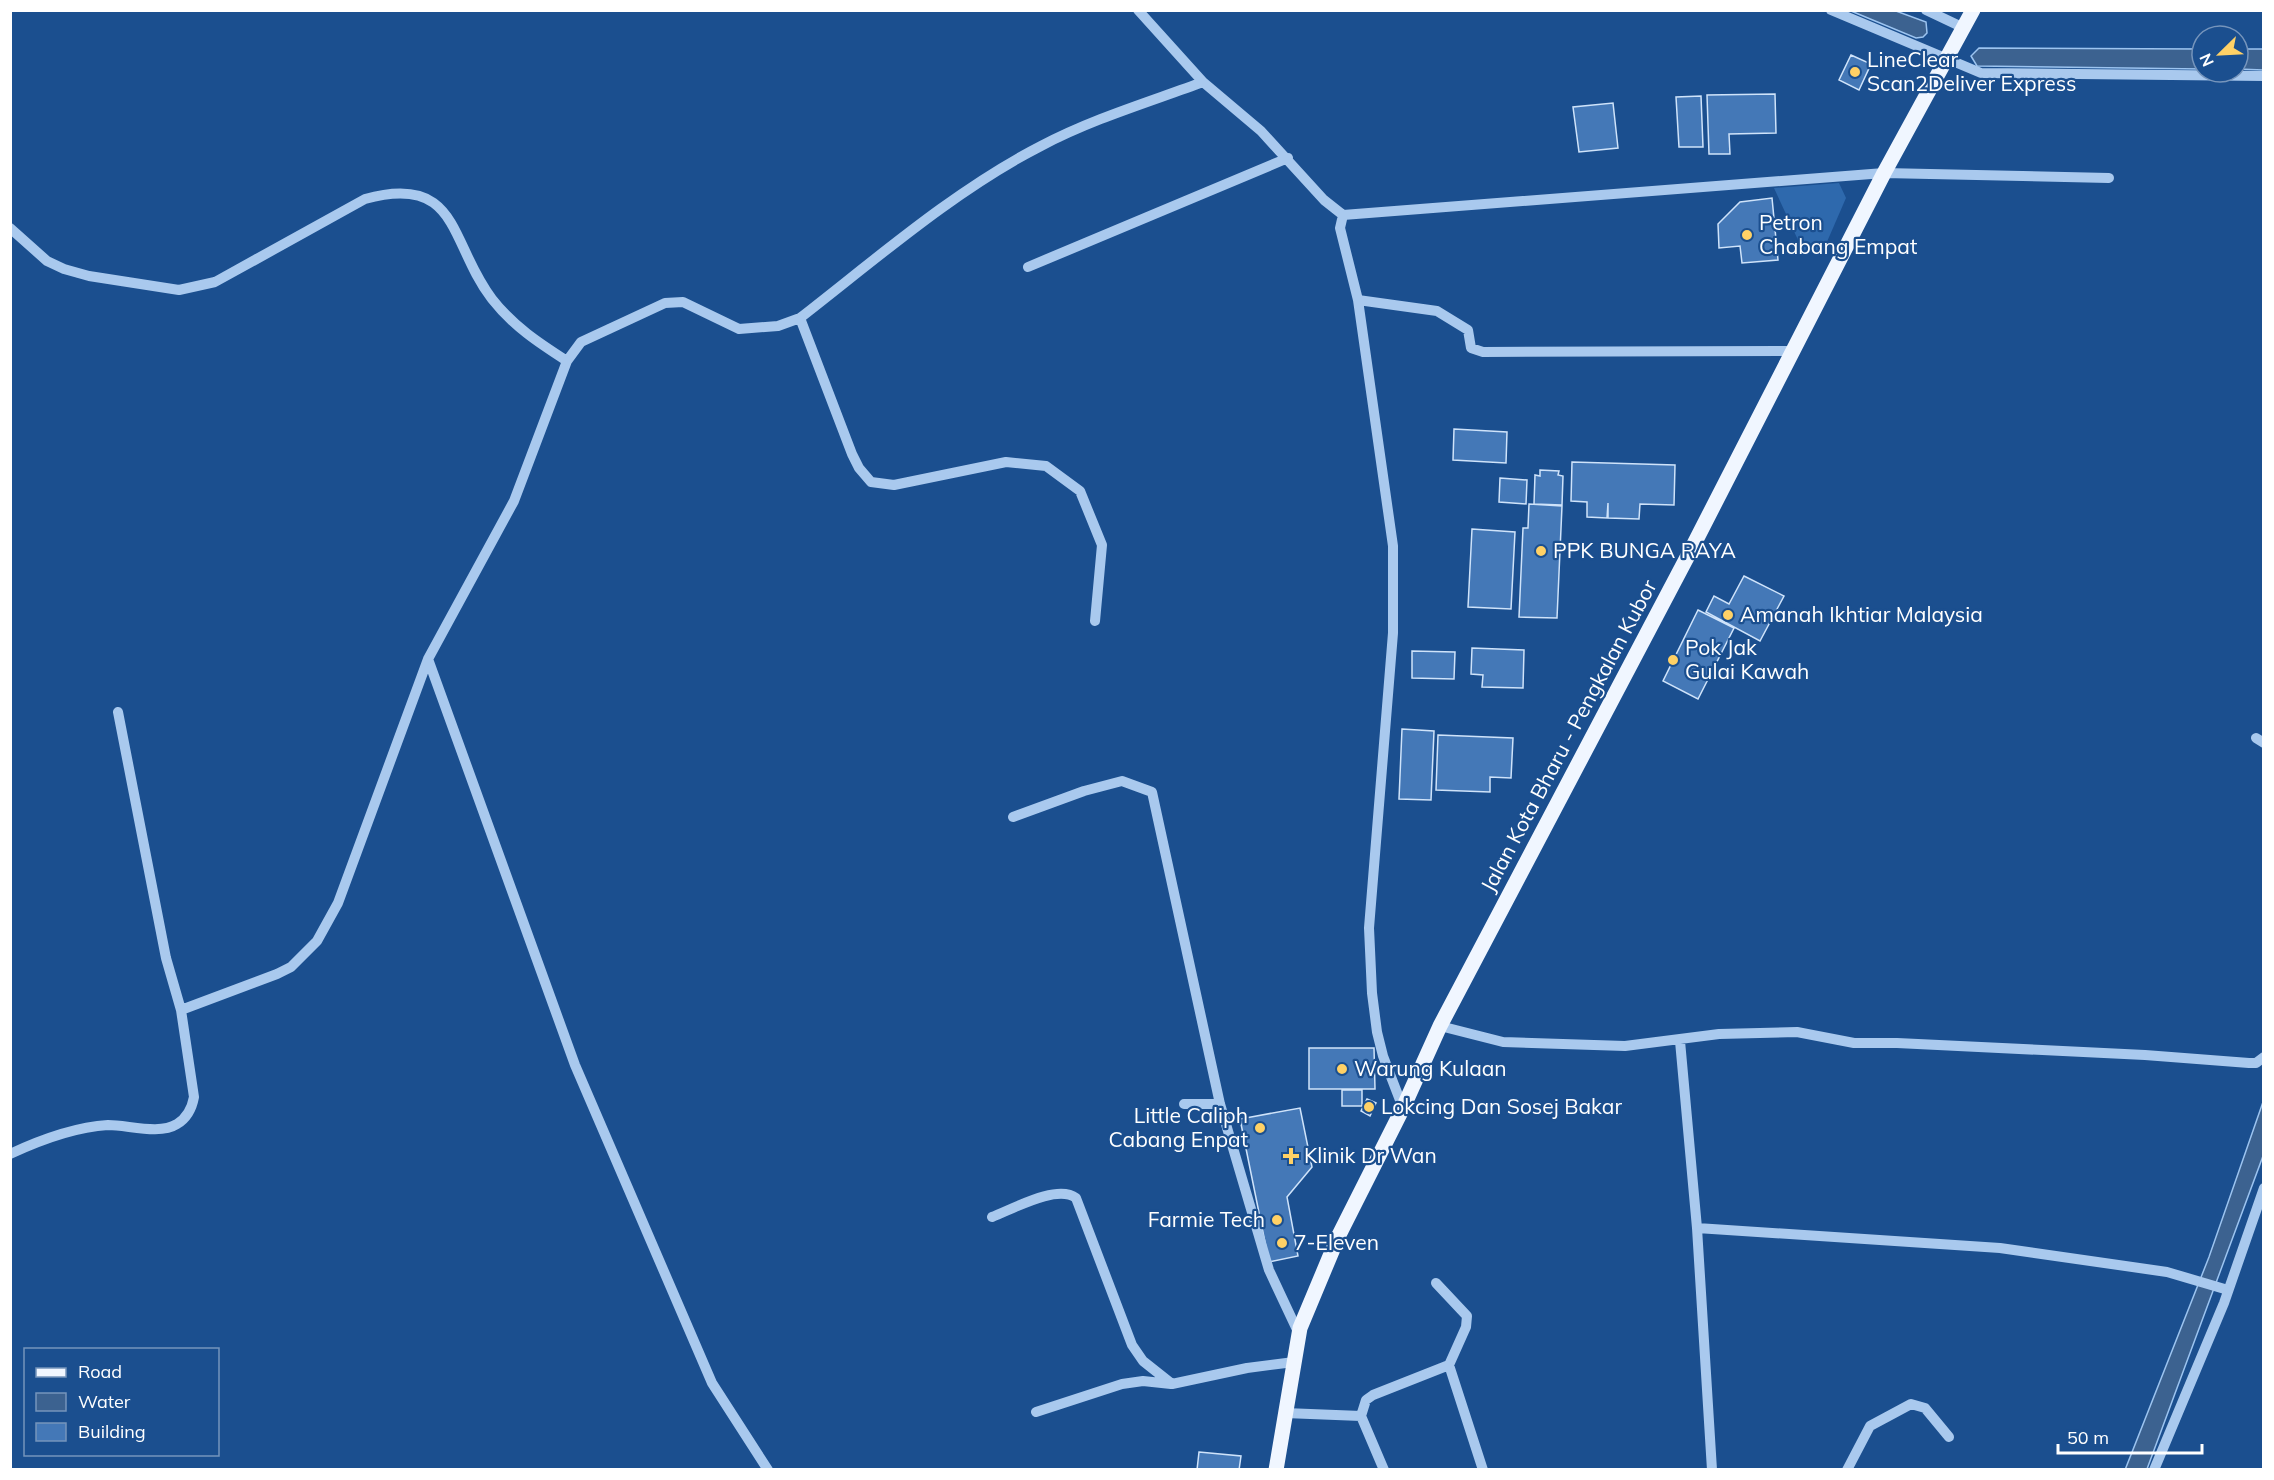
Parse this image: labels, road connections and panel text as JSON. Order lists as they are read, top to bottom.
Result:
{
  "streets": {
    "main road": ["Jalan Kota Bharu - Pengkalan Kubor"]
  },
  "places": {
    "other": [
      "LineClear Scan2Deliver Express",
      "Petron Chabang Empat",
      "PPK BUNGA RAYA",
      "Amanah Ikhtiar Malaysia",
      "Pok Jak Gulai Kawah",
      "Warung Kulaan",
      "Lokcing Dan Sosej Bakar",
      "Little Caliph Cabang Enpat",
      "Farmie Tech",
      "7-Eleven"
    ],
    "health": ["Klinik Dr Wan"]
  },
  "legend": ["Road", "Water", "Building"],
  "scale_bar": "50 m",
  "north": "bottom left"
}
